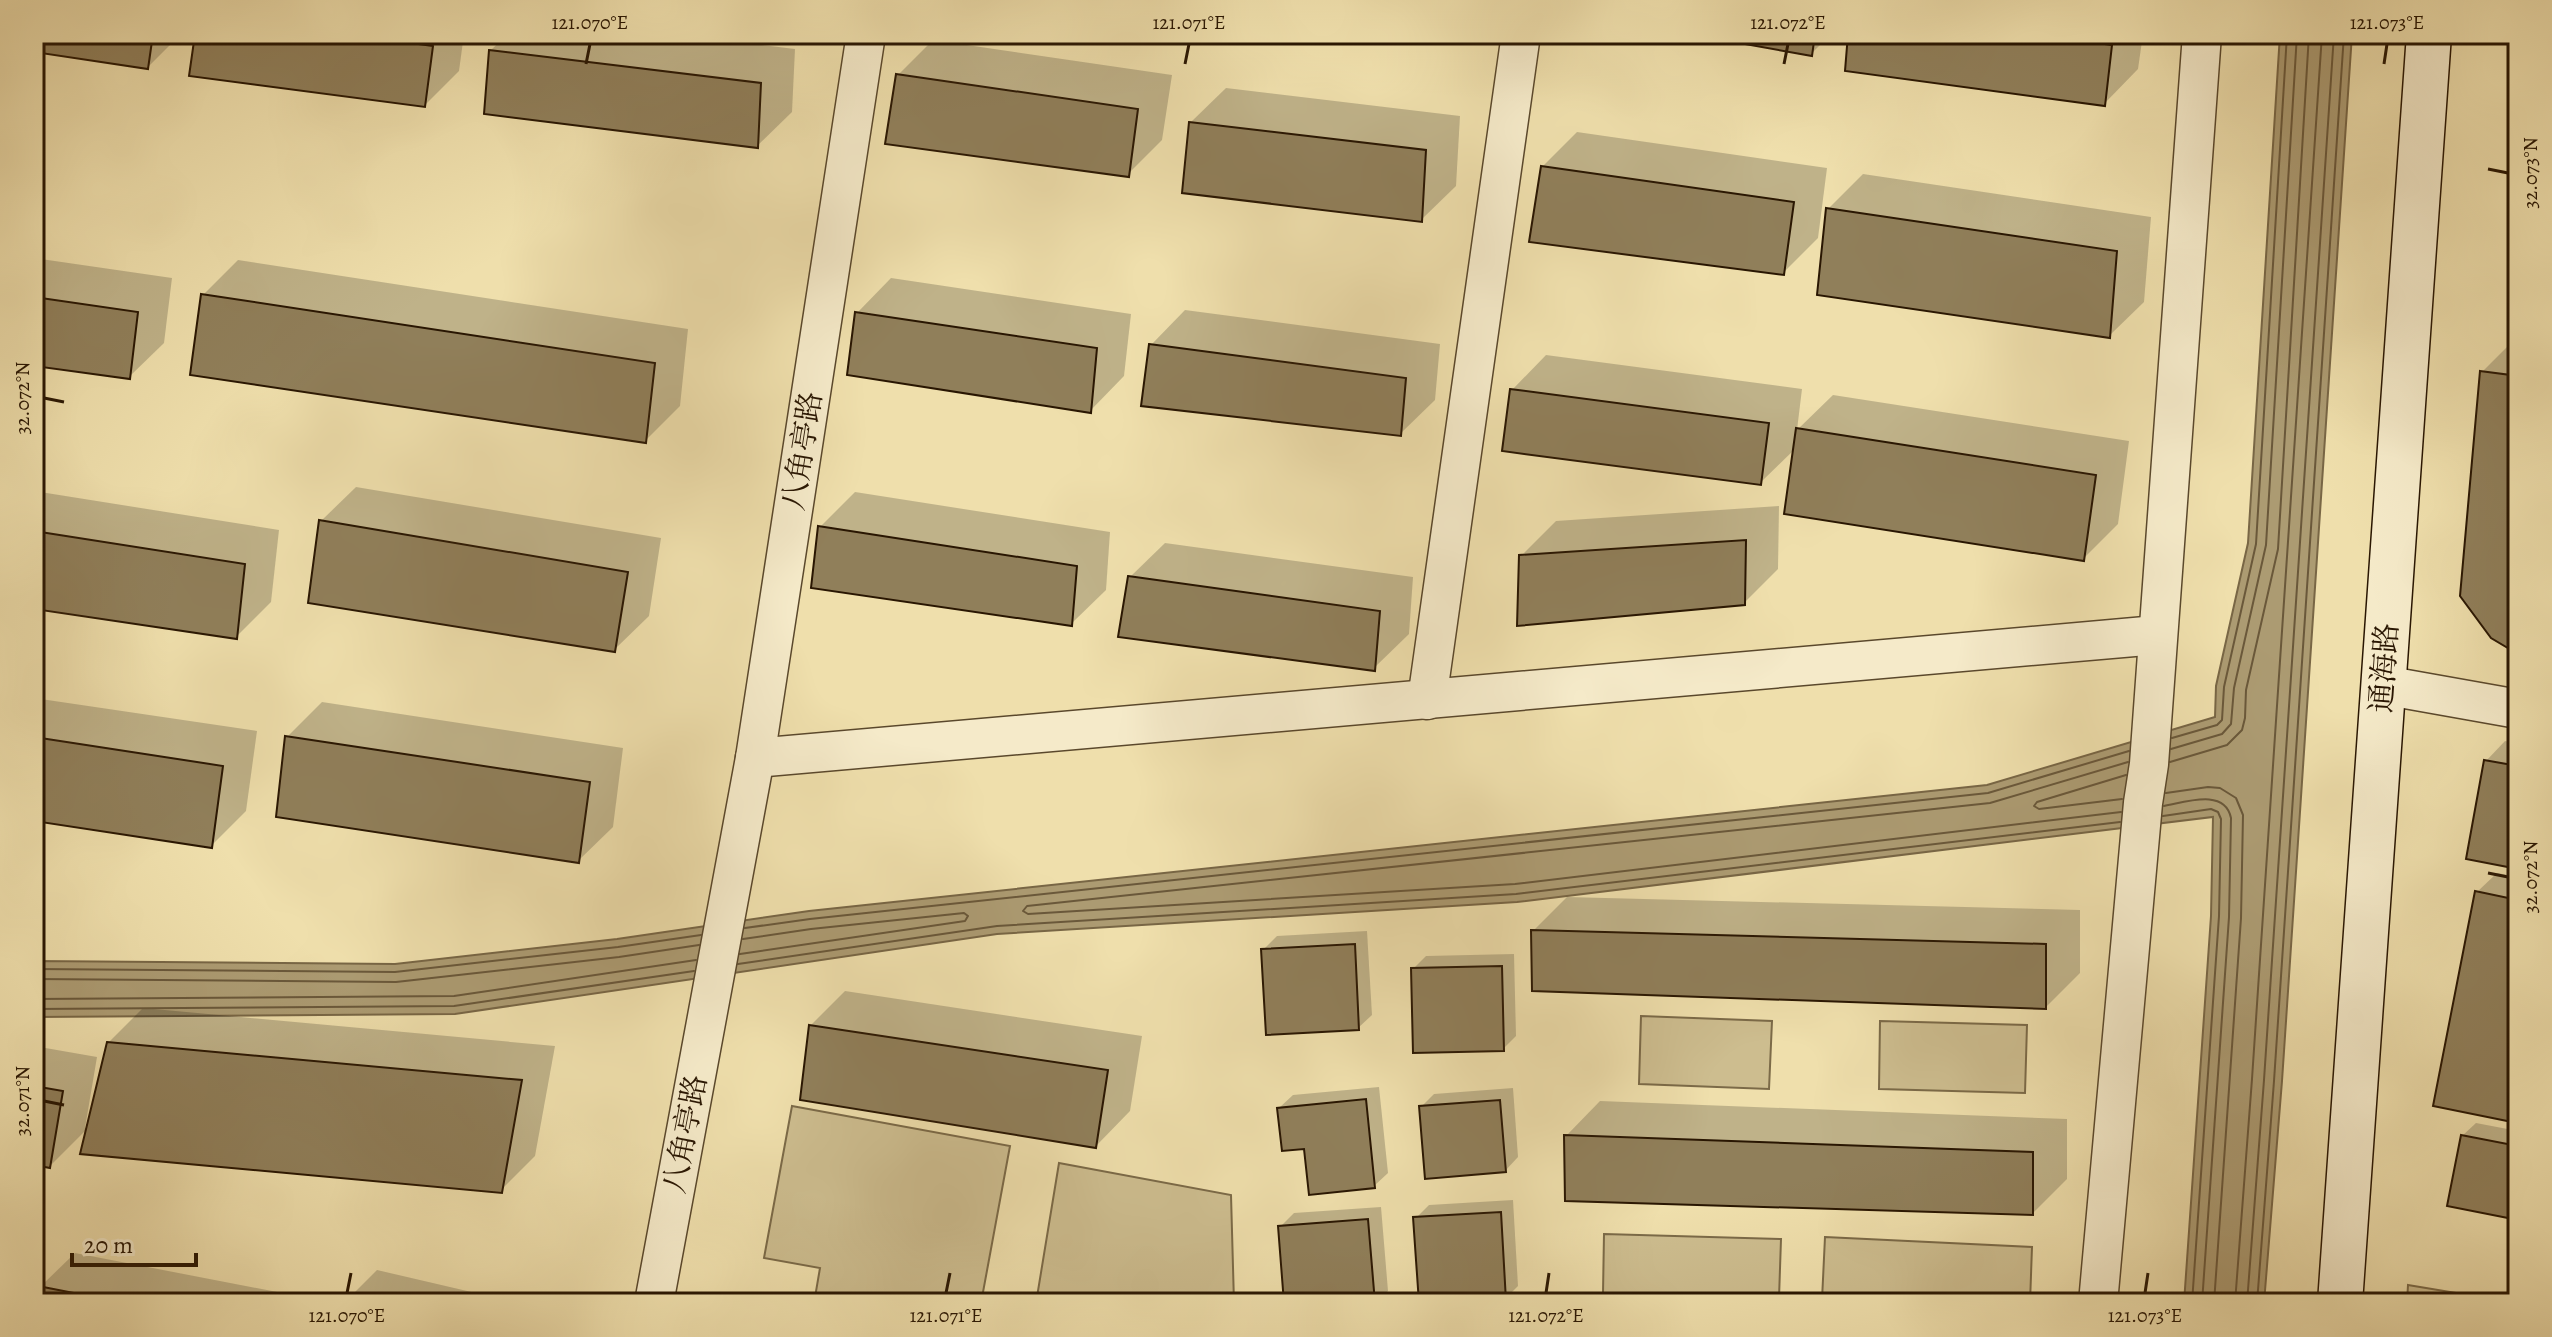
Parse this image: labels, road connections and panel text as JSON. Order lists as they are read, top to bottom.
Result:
{
  "streets": {
    "street": ["八角亭路", "通海路"]
  },
  "scale_bar": "20 m",
  "coordinates": [
    "121.070°E",
    "121.071°E",
    "121.072°E",
    "121.073°E",
    "32.073°N",
    "32.072°N",
    "32.071°N"
  ]
}
